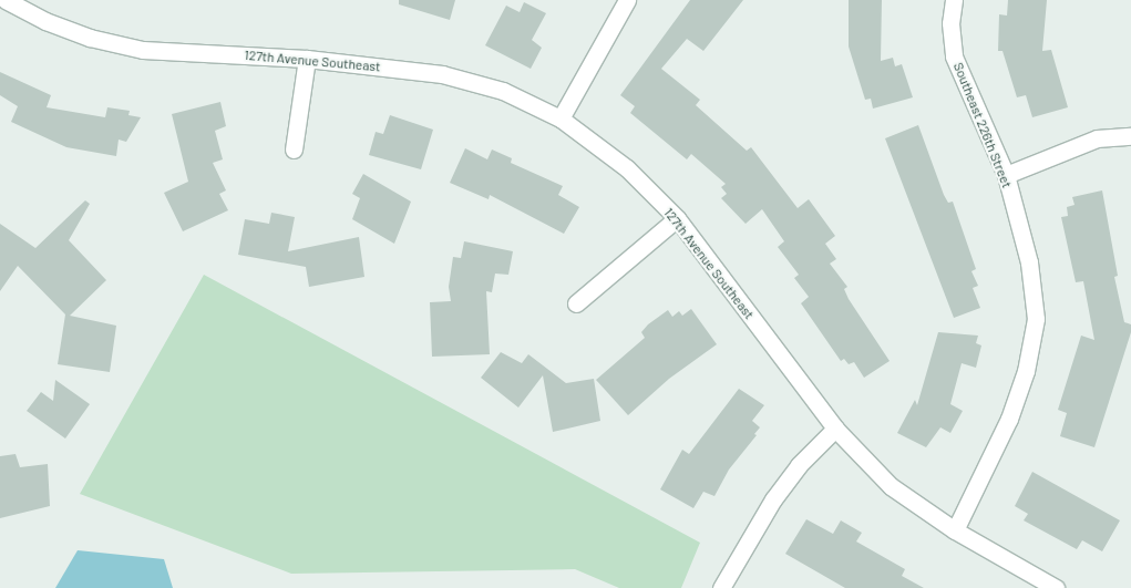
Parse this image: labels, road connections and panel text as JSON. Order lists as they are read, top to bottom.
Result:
{
  "streets": {
    "street": ["127th Avenue Southeast", "Southeast 226th Street"]
  },
  "crossings": [
    ["127th Avenue Southeast", "Southeast 226th Street"]
  ]
}
